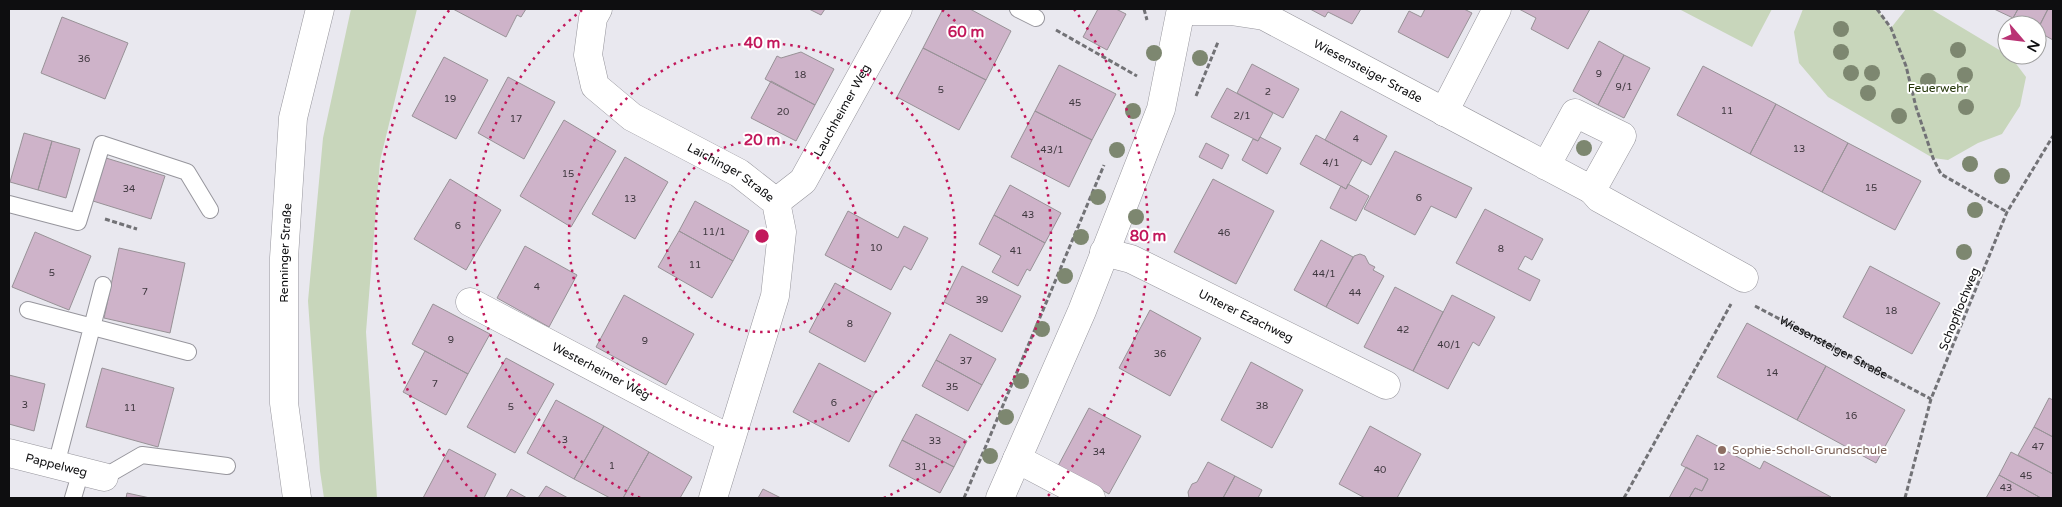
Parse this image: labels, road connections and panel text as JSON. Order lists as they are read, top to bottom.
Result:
{
  "streets": {
    "street": [
      "Wiesensteiger Straße",
      "Lauchheimer Weg",
      "Laichinger Straße",
      "Renninger Straße",
      "Unterer Ezachweg",
      "Westerheimer Weg",
      "Pappelweg"
    ],
    "path": ["Schopflochweg"]
  },
  "crossings": [
    ["Wiesensteiger Straße", "Schopflochweg"],
    ["Lauchheimer Weg", "Laichinger Straße"],
    ["Laichinger Straße", "Westerheimer Weg"]
  ],
  "parks": ["Feuerwehr"],
  "places": ["Sophie-Scholl-Grundschule"],
  "house_numbers": [
    "36",
    "9",
    "18",
    "9/1",
    "5",
    "2",
    "19",
    "45",
    "11",
    "20",
    "2/1",
    "17",
    "4",
    "13",
    "43/1",
    "4/1",
    "15",
    "15",
    "34",
    "6",
    "13",
    "43",
    "6",
    "11/1",
    "46",
    "10",
    "8",
    "41",
    "11",
    "5",
    "44/1",
    "4",
    "7",
    "44",
    "39",
    "18",
    "8",
    "42",
    "9",
    "9",
    "40/1",
    "36",
    "37",
    "14",
    "7",
    "35",
    "6",
    "3",
    "38",
    "5",
    "11",
    "16",
    "3",
    "33",
    "47",
    "34",
    "1",
    "31",
    "12",
    "40",
    "45",
    "43"
  ],
  "north": "bottom right",
  "rings": [
    "60 m",
    "40 m",
    "20 m",
    "80 m"
  ]
}
